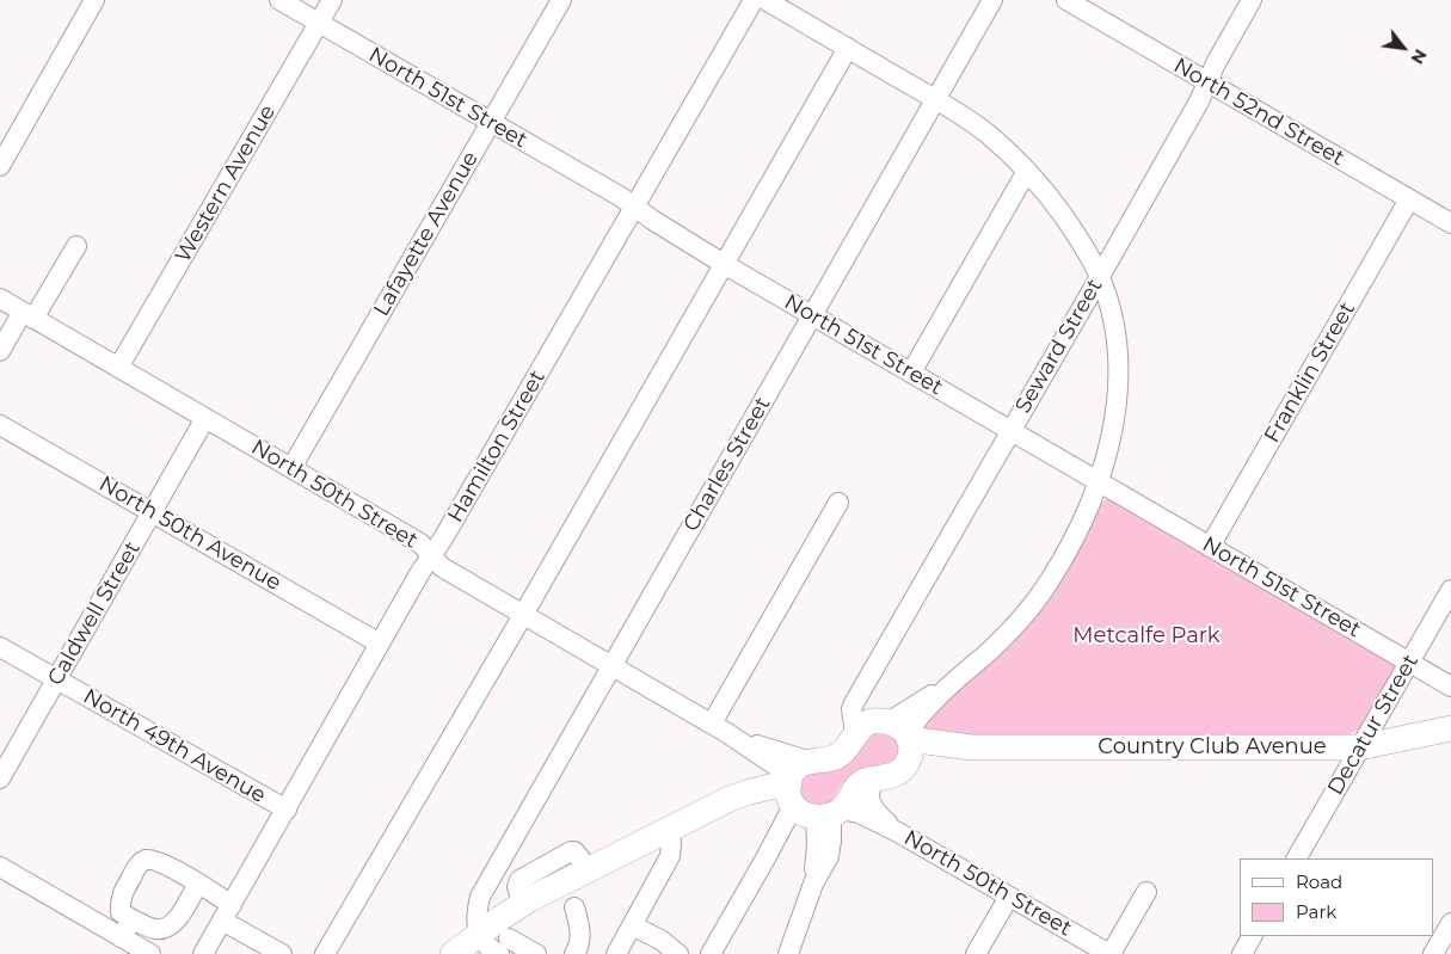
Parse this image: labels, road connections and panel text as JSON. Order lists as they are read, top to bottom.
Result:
{
  "streets": {
    "main road": ["Country Club Avenue"],
    "street": [
      "North 51st Street",
      "North 52nd Street",
      "Western Avenue",
      "Lafayette Avenue",
      "Seward Street",
      "Franklin Street",
      "Hamilton Street",
      "Charles Street",
      "North 50th Street",
      "North 50th Avenue",
      "Caldwell Street",
      "Decatur Street",
      "North 49th Avenue"
    ]
  },
  "crossings": [
    ["North 51st Street", "Western Avenue"],
    ["North 51st Street", "Lafayette Avenue"],
    ["North 51st Street", "Seward Street"],
    ["North 51st Street", "Franklin Street"],
    ["North 51st Street", "Hamilton Street"],
    ["North 51st Street", "Charles Street"],
    ["North 51st Street", "Decatur Street"],
    ["North 52nd Street", "Seward Street"],
    ["North 52nd Street", "Franklin Street"],
    ["Western Avenue", "North 50th Street"],
    ["Lafayette Avenue", "North 50th Street"],
    ["Hamilton Street", "North 50th Street"],
    ["Hamilton Street", "North 50th Avenue"],
    ["Hamilton Street", "North 49th Avenue"],
    ["Charles Street", "North 50th Street"],
    ["North 50th Street", "Caldwell Street"],
    ["North 50th Street", "Country Club Avenue"],
    ["North 50th Avenue", "Caldwell Street"],
    ["Caldwell Street", "North 49th Avenue"],
    ["Decatur Street", "Country Club Avenue"]
  ],
  "parks": ["Metcalfe Park"],
  "legend": ["Road", "Park"],
  "north": "bottom right"
}
